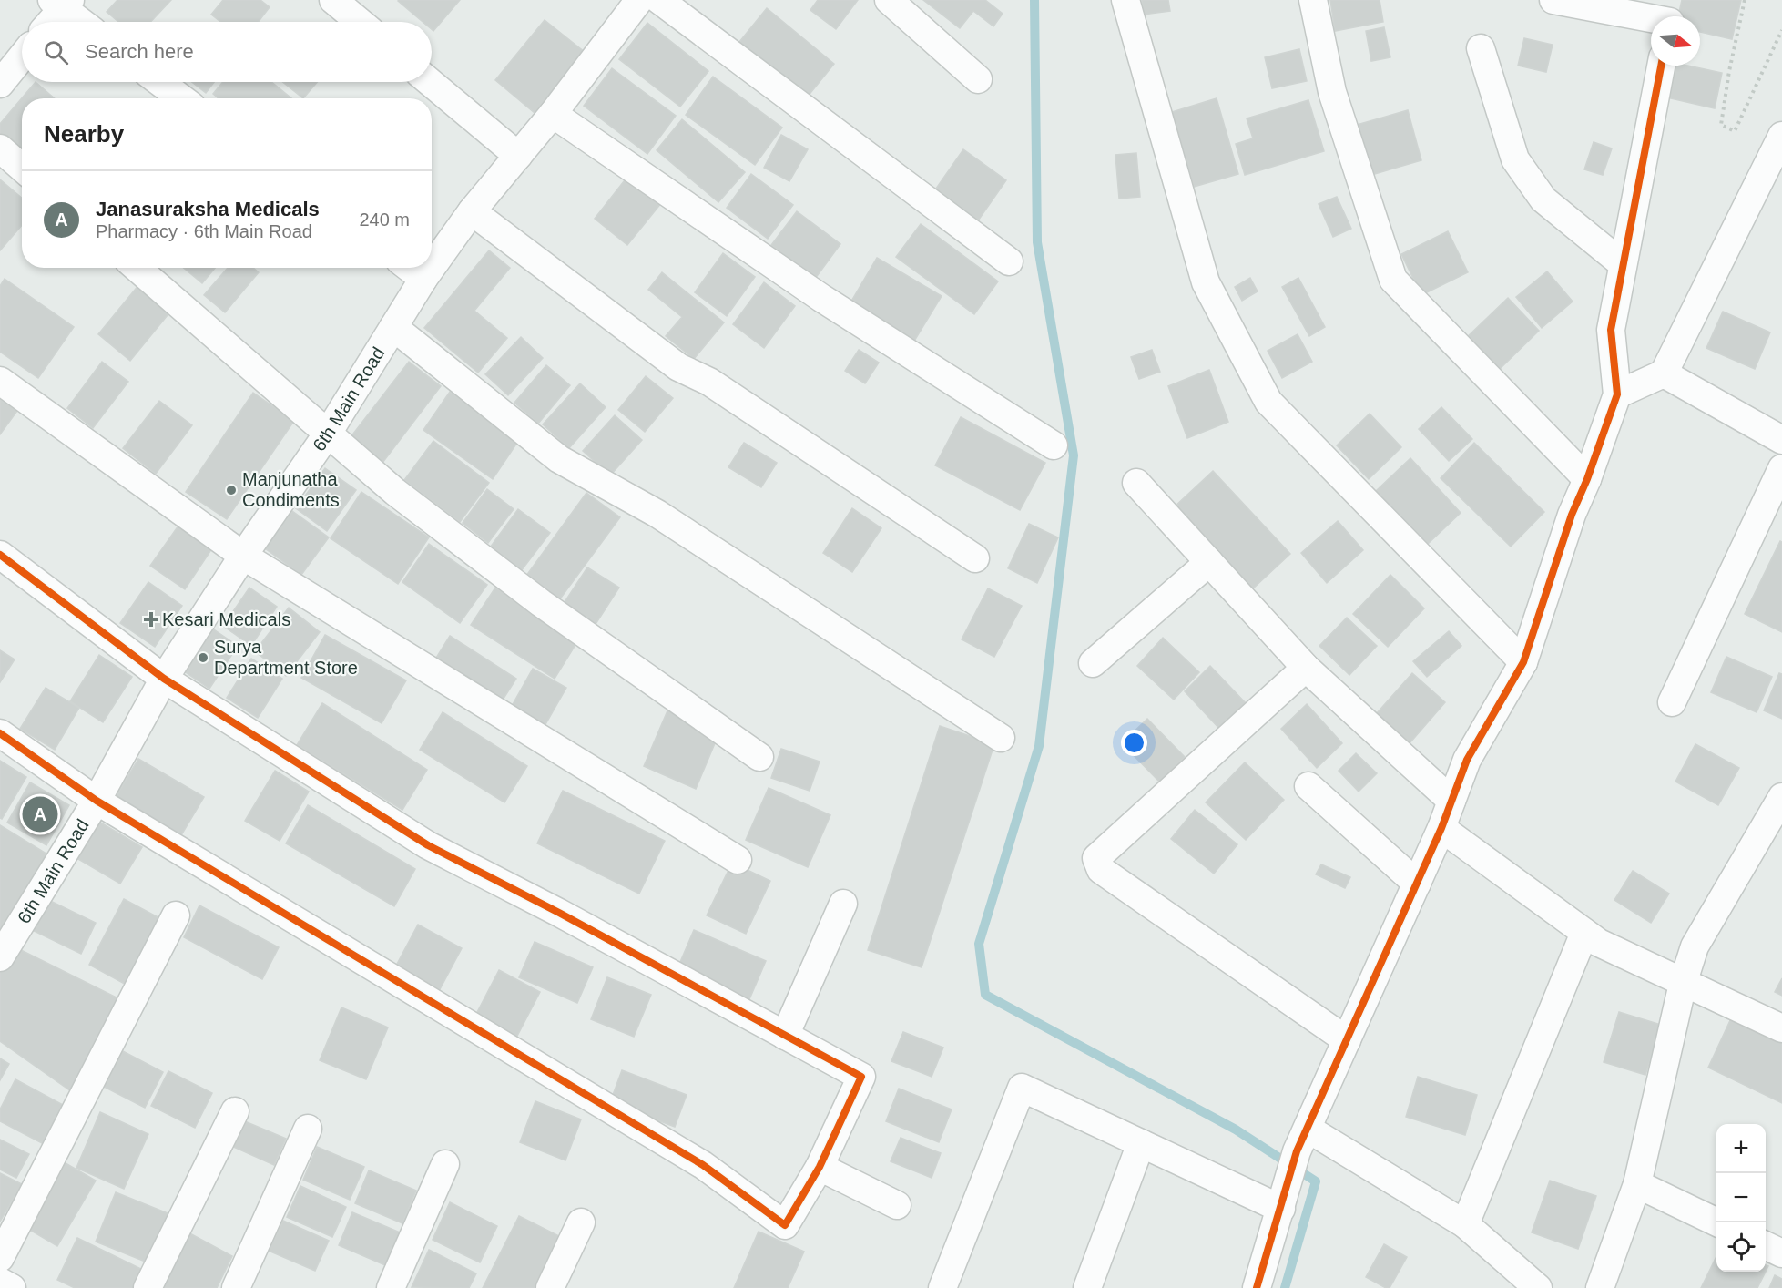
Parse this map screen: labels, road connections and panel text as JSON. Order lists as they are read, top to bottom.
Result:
{
  "streets": {
    "street": ["6th Main Road"]
  },
  "places": {
    "other": ["Manjunatha Condiments", "Surya Department Store"],
    "health": ["Kesari Medicals"]
  },
  "north": "right",
  "page": {
    "search": "Search here",
    "heading": "Nearby",
    "list": [
      {
        "mark": "A",
        "name": "Janasuraksha Medicals",
        "note": "Pharmacy · 6th Main Road",
        "value": "240 m"
      }
    ],
    "pins": "A",
    "map_buttons": ["+", "−"]
  }
}
